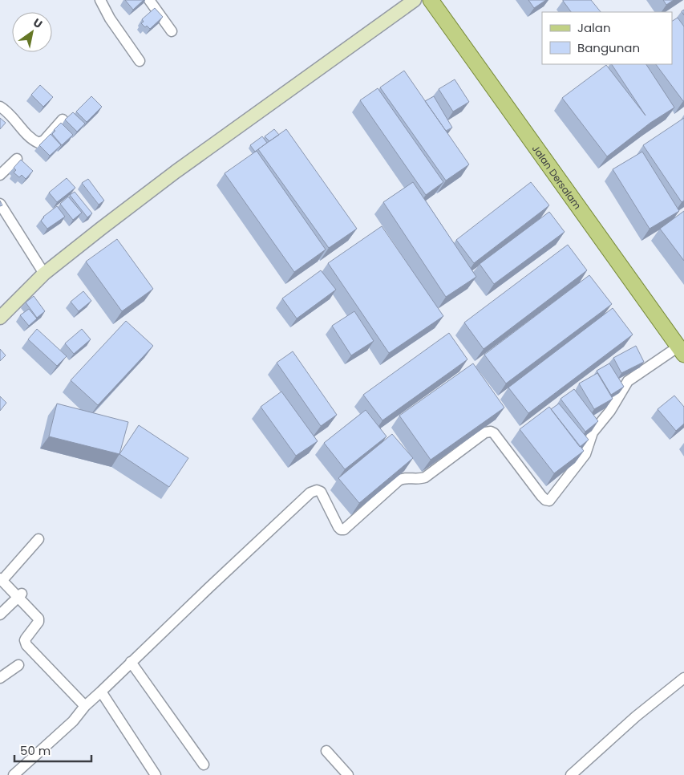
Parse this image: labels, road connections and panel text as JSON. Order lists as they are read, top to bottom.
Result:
{
  "streets": {
    "main road": ["Jalan Dersalam"]
  },
  "legend": ["Jalan", "Bangunan"],
  "scale_bar": "50 m",
  "north": "top right"
}
